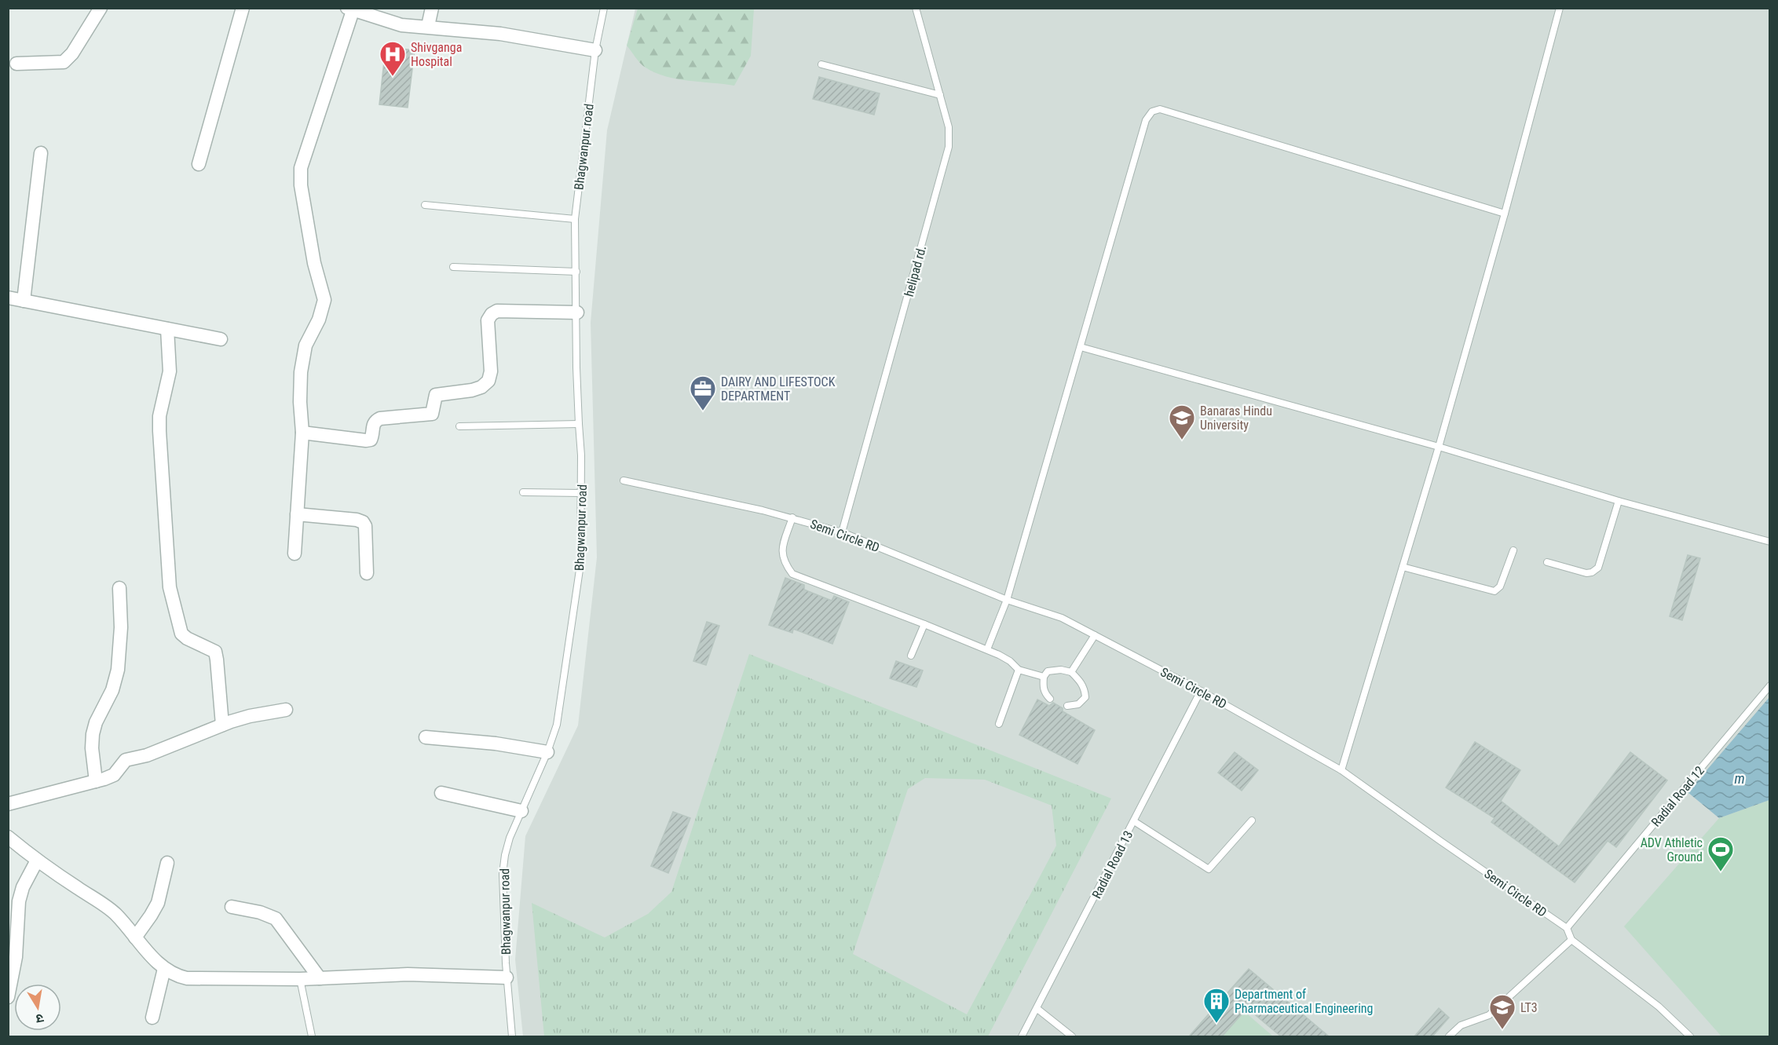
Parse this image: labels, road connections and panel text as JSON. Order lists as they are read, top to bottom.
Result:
{
  "streets": {
    "lane": [
      "Bhagwanpur road",
      "helipad rd.",
      "Semi Circle RD",
      "Radial Road 12",
      "Radial Road 13"
    ]
  },
  "crossings": [
    ["helipad rd.", "Semi Circle RD"],
    ["Semi Circle RD", "Radial Road 12"],
    ["Semi Circle RD", "Radial Road 13"]
  ],
  "water": ["m"],
  "places": {
    "hospital": ["Shivganga Hospital"],
    "office": ["DAIRY AND LIFESTOCK DEPARTMENT"],
    "school or university": ["Banaras Hindu University", "LT3"],
    "sports": ["ADV Athletic Ground"],
    "building": ["Department of Pharmaceutical Engineering"]
  },
  "north": "bottom"
}
